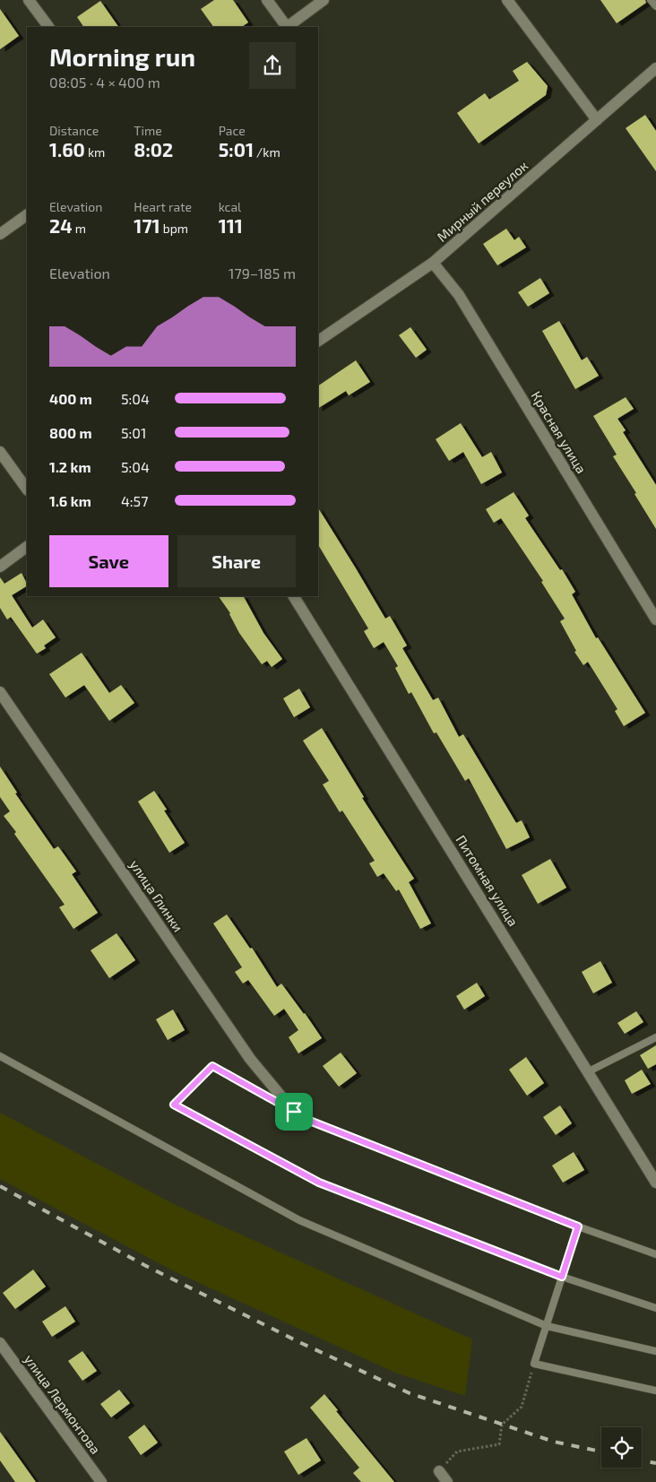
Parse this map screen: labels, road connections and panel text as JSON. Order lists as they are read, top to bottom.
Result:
{
  "streets": {
    "street": [
      "Мирный переулок",
      "Красная улица",
      "Питомная улица",
      "улица Глинки",
      "улица Лермонтова"
    ]
  },
  "crossings": [
    ["Мирный переулок", "Красная улица"]
  ],
  "page": {
    "heading": ["Morning run", "08:05 · 4 × 400 m"],
    "stats": [
      ["Distance", "1.60 km"],
      ["Time", "8:02"],
      ["Pace", "5:01 /km"],
      ["Elevation", "24 m"],
      ["Heart rate", "171 bpm"],
      ["kcal", "111"]
    ],
    "chart": ["Elevation", "179–185 m"],
    "list": [
      {
        "name": "400 m",
        "note": "5:04"
      },
      {
        "name": "800 m",
        "note": "5:01"
      },
      {
        "name": "1.2 km",
        "note": "5:04"
      },
      {
        "name": "1.6 km",
        "note": "4:57"
      }
    ],
    "buttons": ["Save", "Share"]
  }
}
